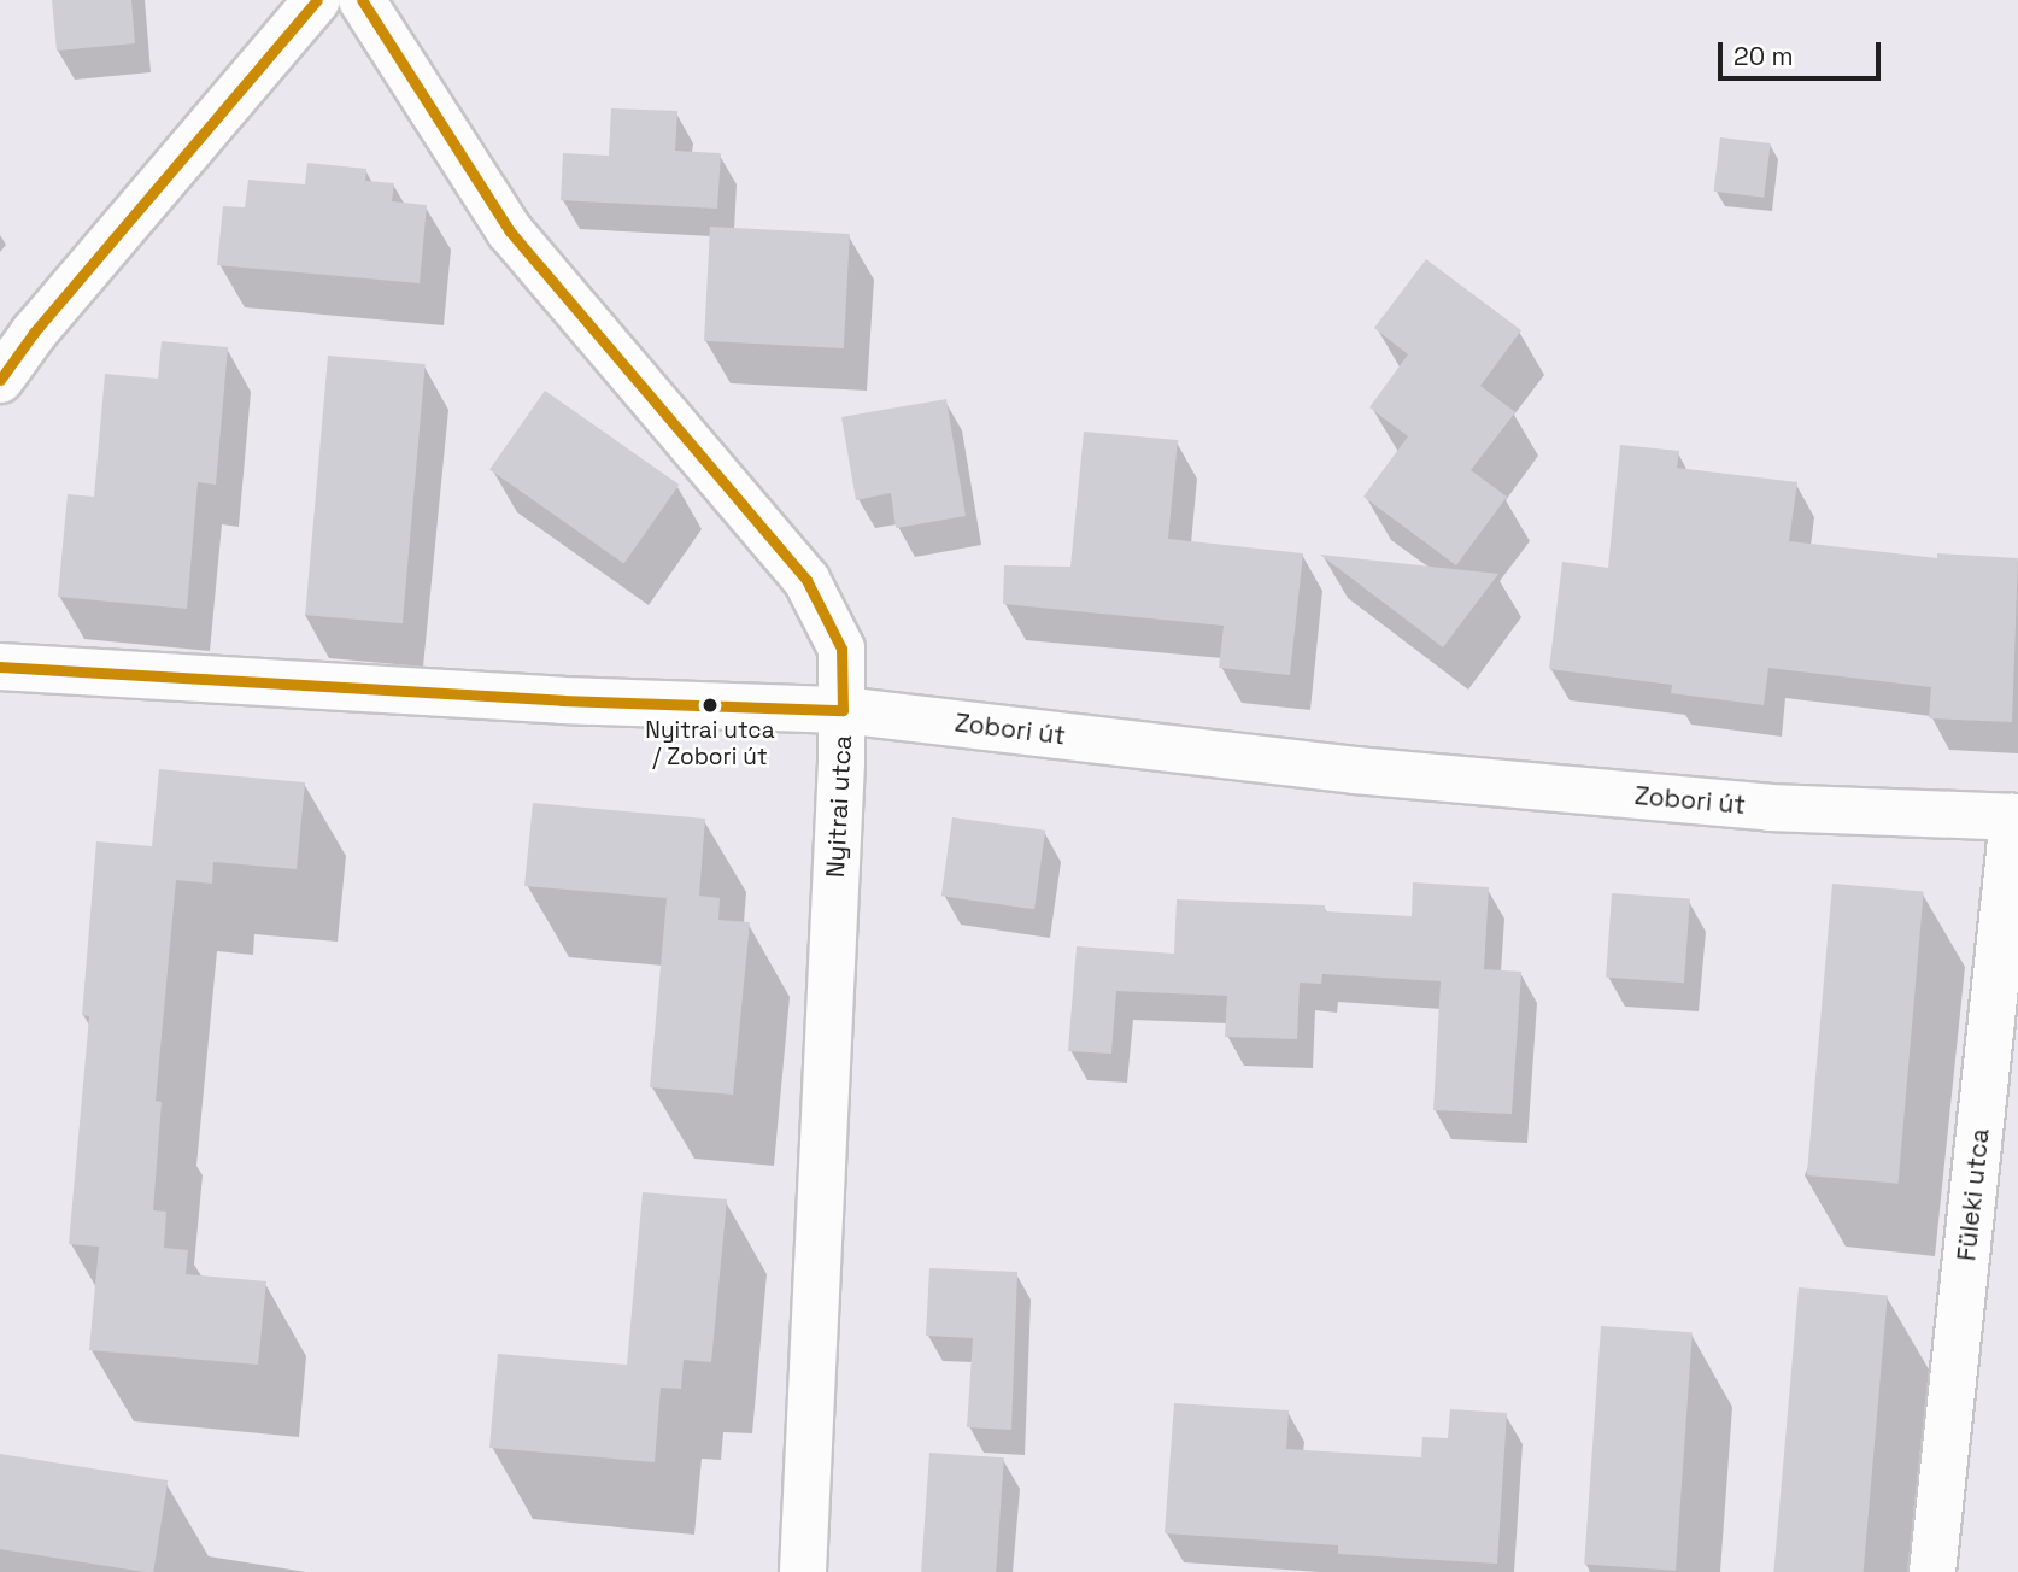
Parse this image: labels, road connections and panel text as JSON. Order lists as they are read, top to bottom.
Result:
{
  "streets": {
    "street": ["Zobori út", "Nyitrai utca", "Füleki utca"]
  },
  "crossings": [
    ["Zobori út", "Nyitrai utca"],
    ["Zobori út", "Füleki utca"]
  ],
  "places": ["Nyitrai utca / Zobori út"],
  "scale_bar": "20 m"
}
